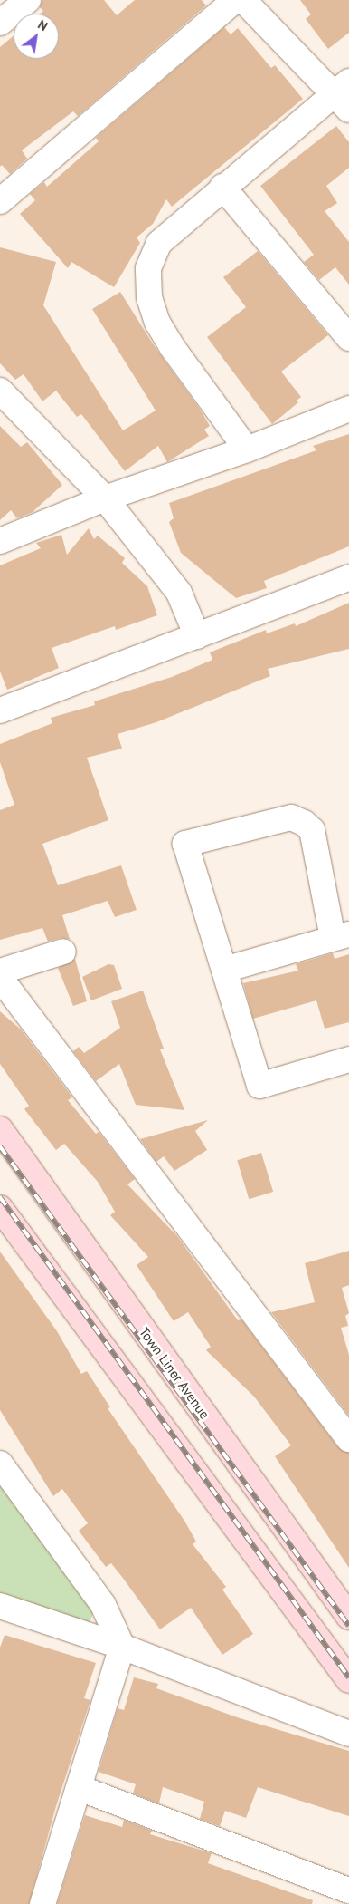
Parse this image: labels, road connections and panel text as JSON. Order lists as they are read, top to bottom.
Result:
{
  "streets": {
    "street": ["Town Liner Avenue"]
  },
  "north": "top right"
}
